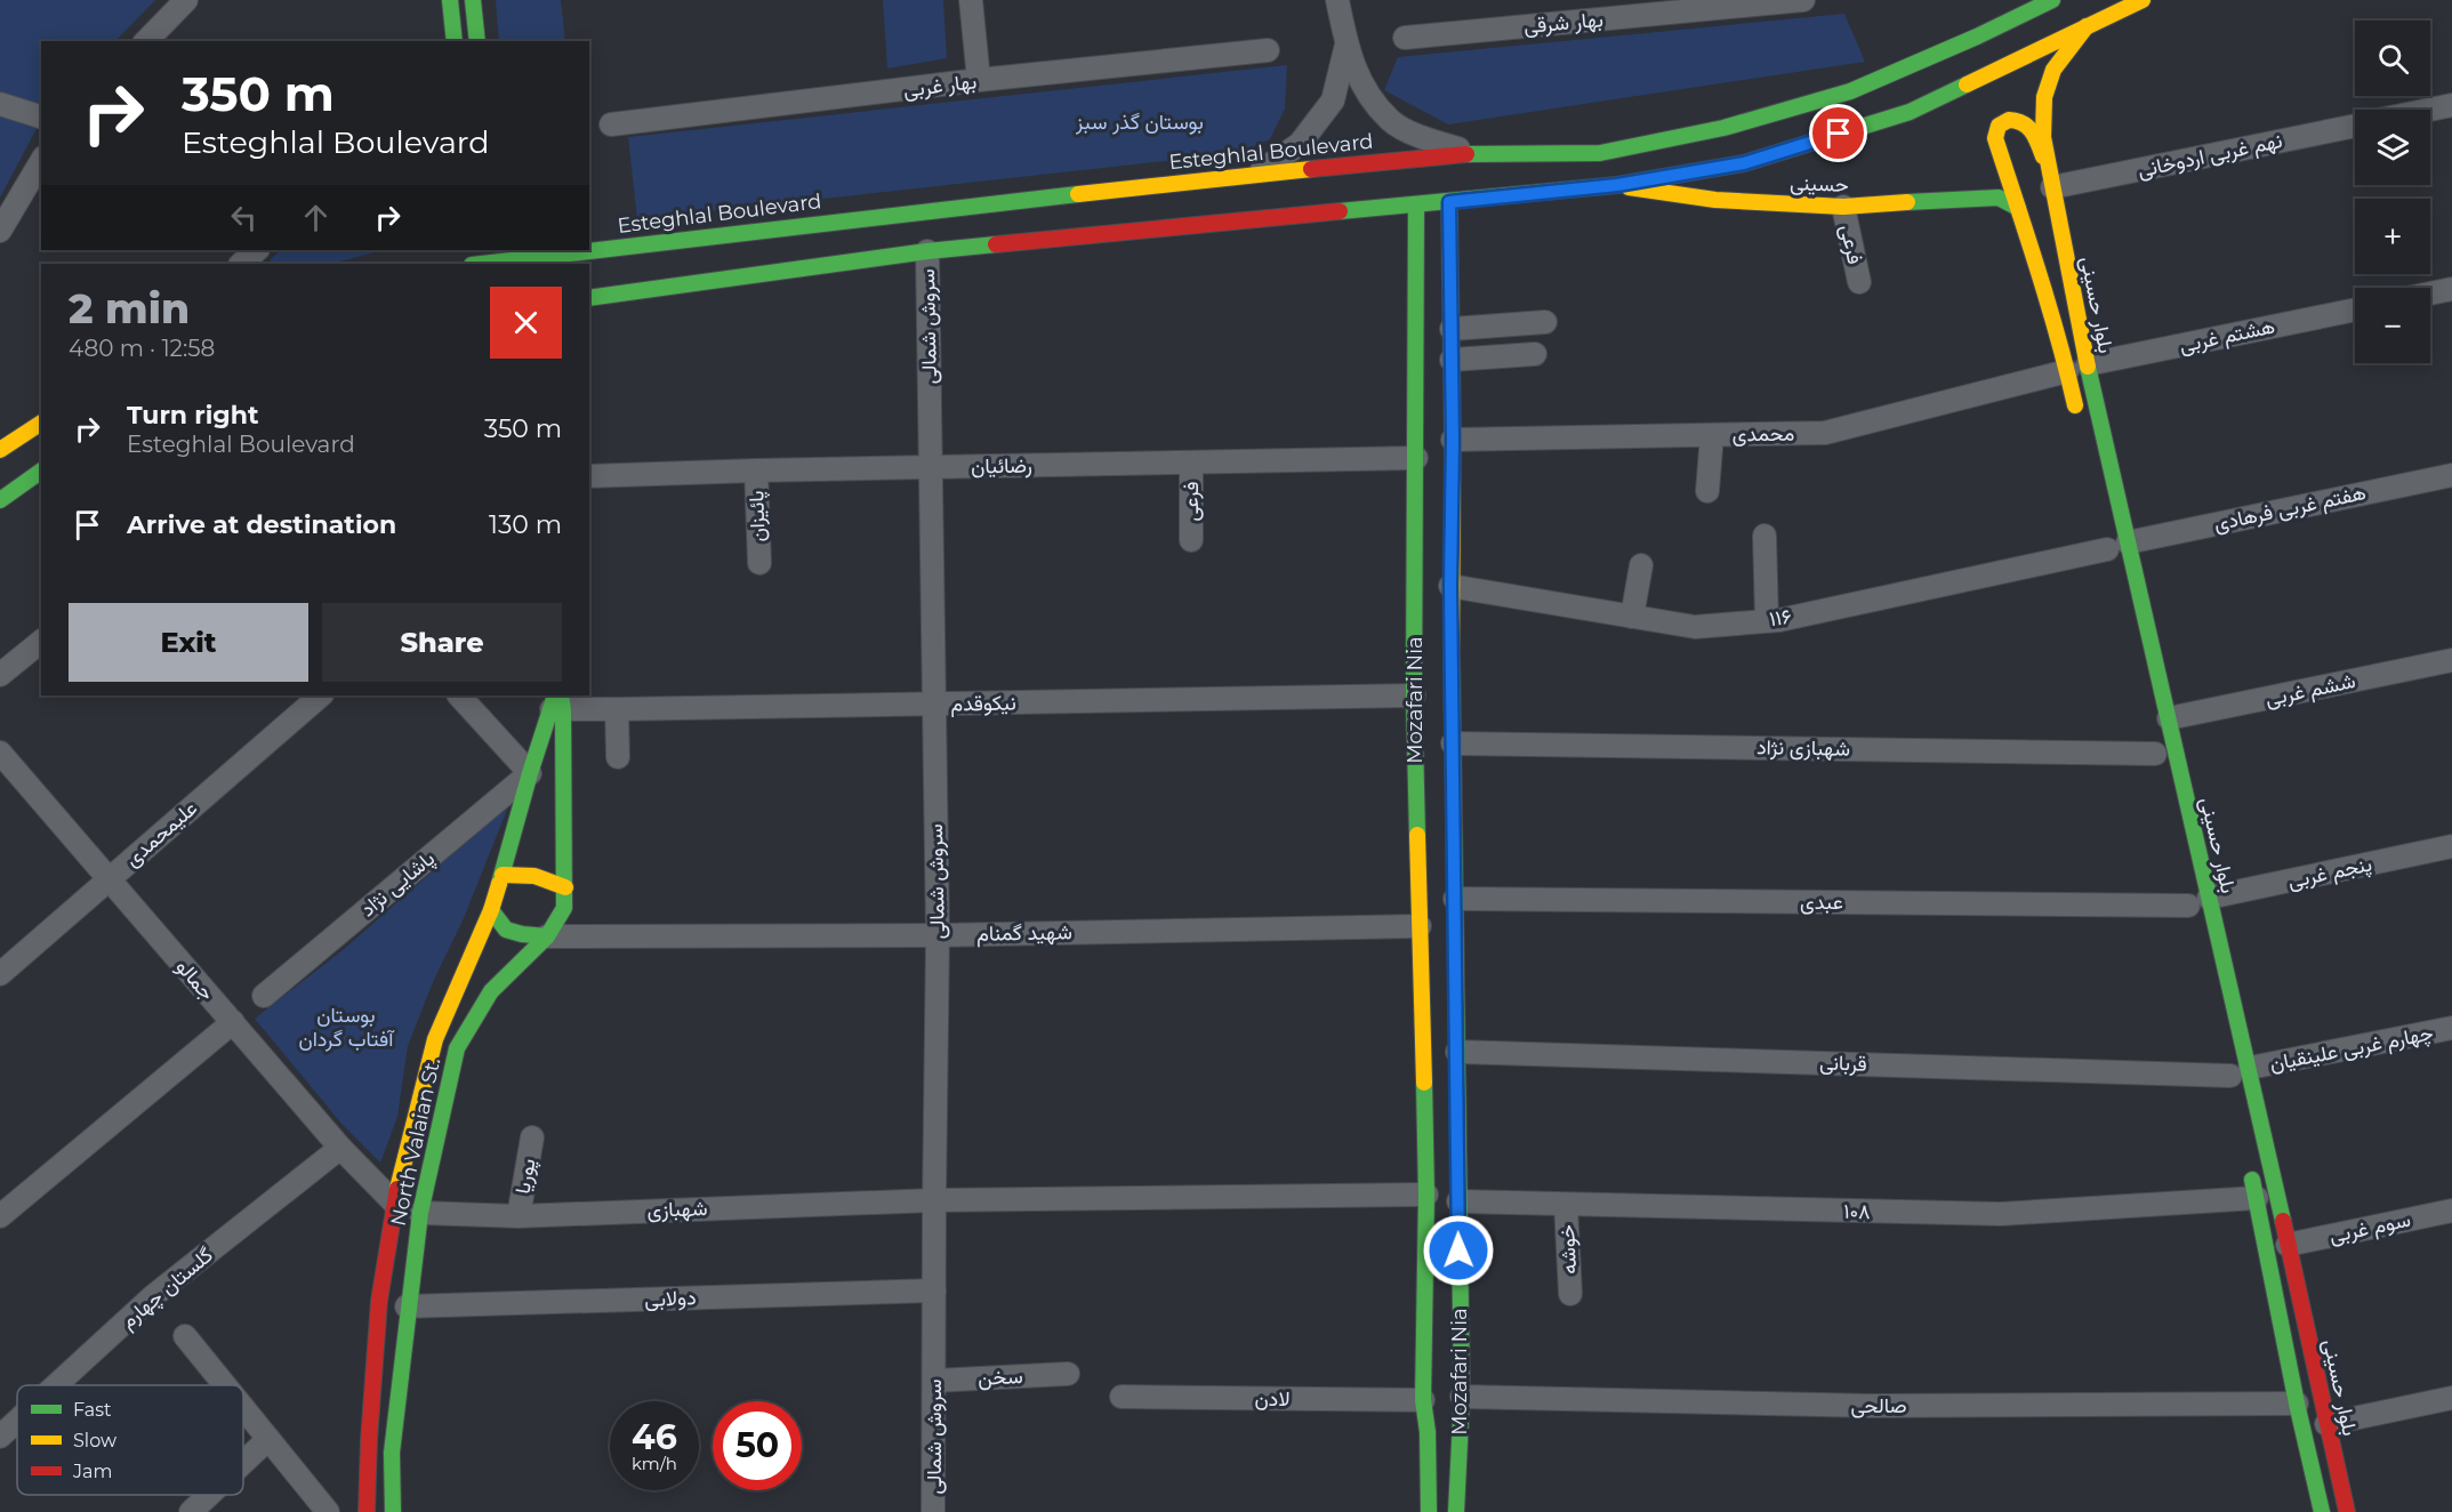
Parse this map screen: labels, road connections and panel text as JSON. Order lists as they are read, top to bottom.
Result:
{
  "streets": {
    "main road": [
      "Esteghlal Boulevard",
      "حسینی",
      "بلوار حسینی",
      "Mozafari Nia",
      "North Valaian St."
    ],
    "street": [
      "بهار شرقی",
      "بهار غربی",
      "نهم غربی اردوخانی",
      "فرعی",
      "سروش شمالی",
      "هشتم غربی",
      "محمدی",
      "رضائیان",
      "هفتم غربی فرهادی",
      "پائیزان",
      "۱۱۶",
      "ششم غربی",
      "نیکوقدم",
      "شهبازی نژاد",
      "علیمحمدی",
      "پنجم غربی",
      "پاشایی نژاد",
      "عبدی",
      "شهید گمنام",
      "جمالو",
      "چهارم غربی علینقیان",
      "قربانی",
      "پوریا",
      "شهبازی",
      "۱۰۸",
      "سوم غربی",
      "خوشه",
      "گلستان چهارم",
      "دولابی",
      "سخن",
      "لادن",
      "صالحی"
    ]
  },
  "crossings": [
    ["نهم غربی اردوخانی", "بلوار حسینی"],
    ["حسینی", "فرعی"],
    ["حسینی", "بلوار حسینی"],
    ["فرعی", "رضائیان"],
    ["بلوار حسینی", "هشتم غربی"],
    ["بلوار حسینی", "محمدی"],
    ["بلوار حسینی", "هفتم غربی فرهادی"],
    ["بلوار حسینی", "۱۱۶"],
    ["بلوار حسینی", "ششم غربی"],
    ["بلوار حسینی", "پنجم غربی"],
    ["بلوار حسینی", "عبدی"],
    ["بلوار حسینی", "چهارم غربی علینقیان"],
    ["بلوار حسینی", "قربانی"],
    ["بلوار حسینی", "سوم غربی"],
    ["سروش شمالی", "رضائیان"],
    ["سروش شمالی", "نیکوقدم"],
    ["سروش شمالی", "شهید گمنام"],
    ["سروش شمالی", "شهبازی"],
    ["سروش شمالی", "دولابی"],
    ["سروش شمالی", "سخن"],
    ["هشتم غربی", "محمدی"],
    ["محمدی", "Mozafari Nia"],
    ["رضائیان", "پائیزان"],
    ["رضائیان", "Mozafari Nia"],
    ["هفتم غربی فرهادی", "۱۱۶"],
    ["۱۱۶", "Mozafari Nia"],
    ["Mozafari Nia", "نیکوقدم"],
    ["Mozafari Nia", "شهبازی نژاد"],
    ["Mozafari Nia", "عبدی"],
    ["Mozafari Nia", "شهید گمنام"],
    ["Mozafari Nia", "قربانی"],
    ["Mozafari Nia", "۱۰۸"],
    ["Mozafari Nia", "لادن"],
    ["Mozafari Nia", "صالحی"],
    ["نیکوقدم", "North Valaian St."],
    ["علیمحمدی", "جمالو"],
    ["پنجم غربی", "عبدی"],
    ["پاشایی نژاد", "North Valaian St."],
    ["شهید گمنام", "North Valaian St."],
    ["جمالو", "North Valaian St."],
    ["جمالو", "گلستان چهارم"],
    ["چهارم غربی علینقیان", "قربانی"],
    ["North Valaian St.", "شهبازی"],
    ["North Valaian St.", "دولابی"],
    ["پوریا", "شهبازی"],
    ["۱۰۸", "خوشه"]
  ],
  "parks": ["بوستان گذر سبز", "بوستان آفتاب گردان"],
  "legend": ["Fast", "Slow", "Jam"],
  "page": {
    "map_buttons": ["+", "−"],
    "turn": ["350 m", "Esteghlal Boulevard"],
    "heading": ["2 min", "480 m · 12:58"],
    "list": [
      {
        "name": "Turn right",
        "note": "Esteghlal Boulevard",
        "value": "350 m"
      },
      {
        "name": "Arrive at destination",
        "value": "130 m"
      }
    ],
    "buttons": ["Exit", "Share"],
    "speed": "46 km/h",
    "limit": "50"
  }
}
